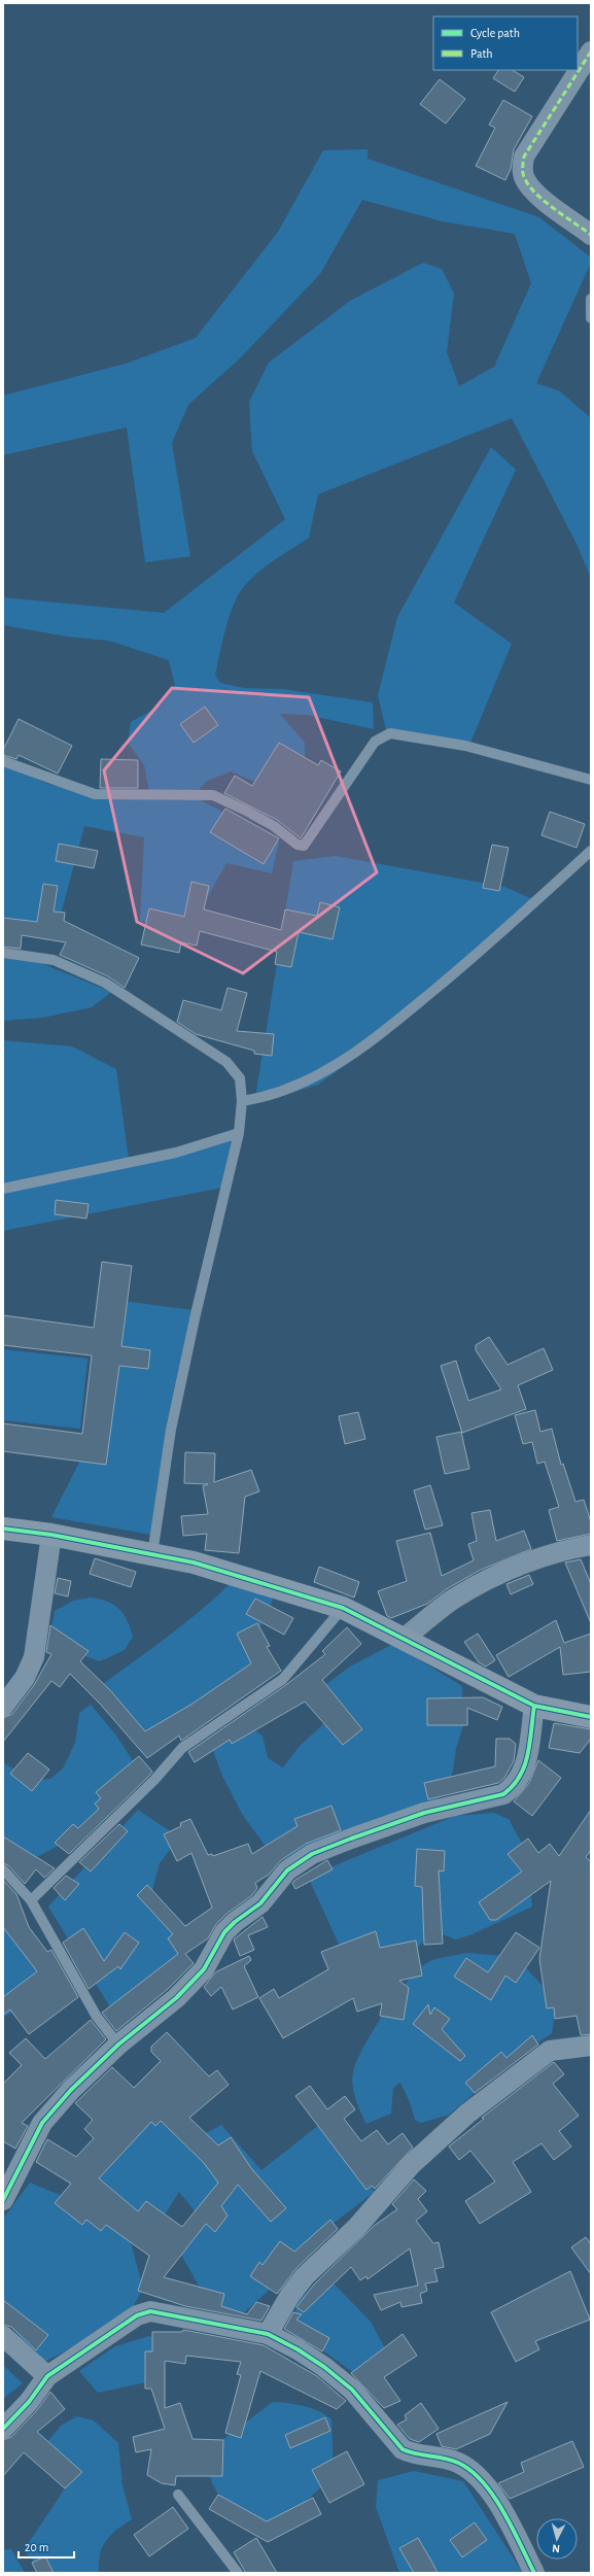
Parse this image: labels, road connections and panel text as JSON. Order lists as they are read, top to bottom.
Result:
{
  "legend": ["Cycle path", "Path"],
  "scale_bar": "20 m",
  "north": "bottom"
}
